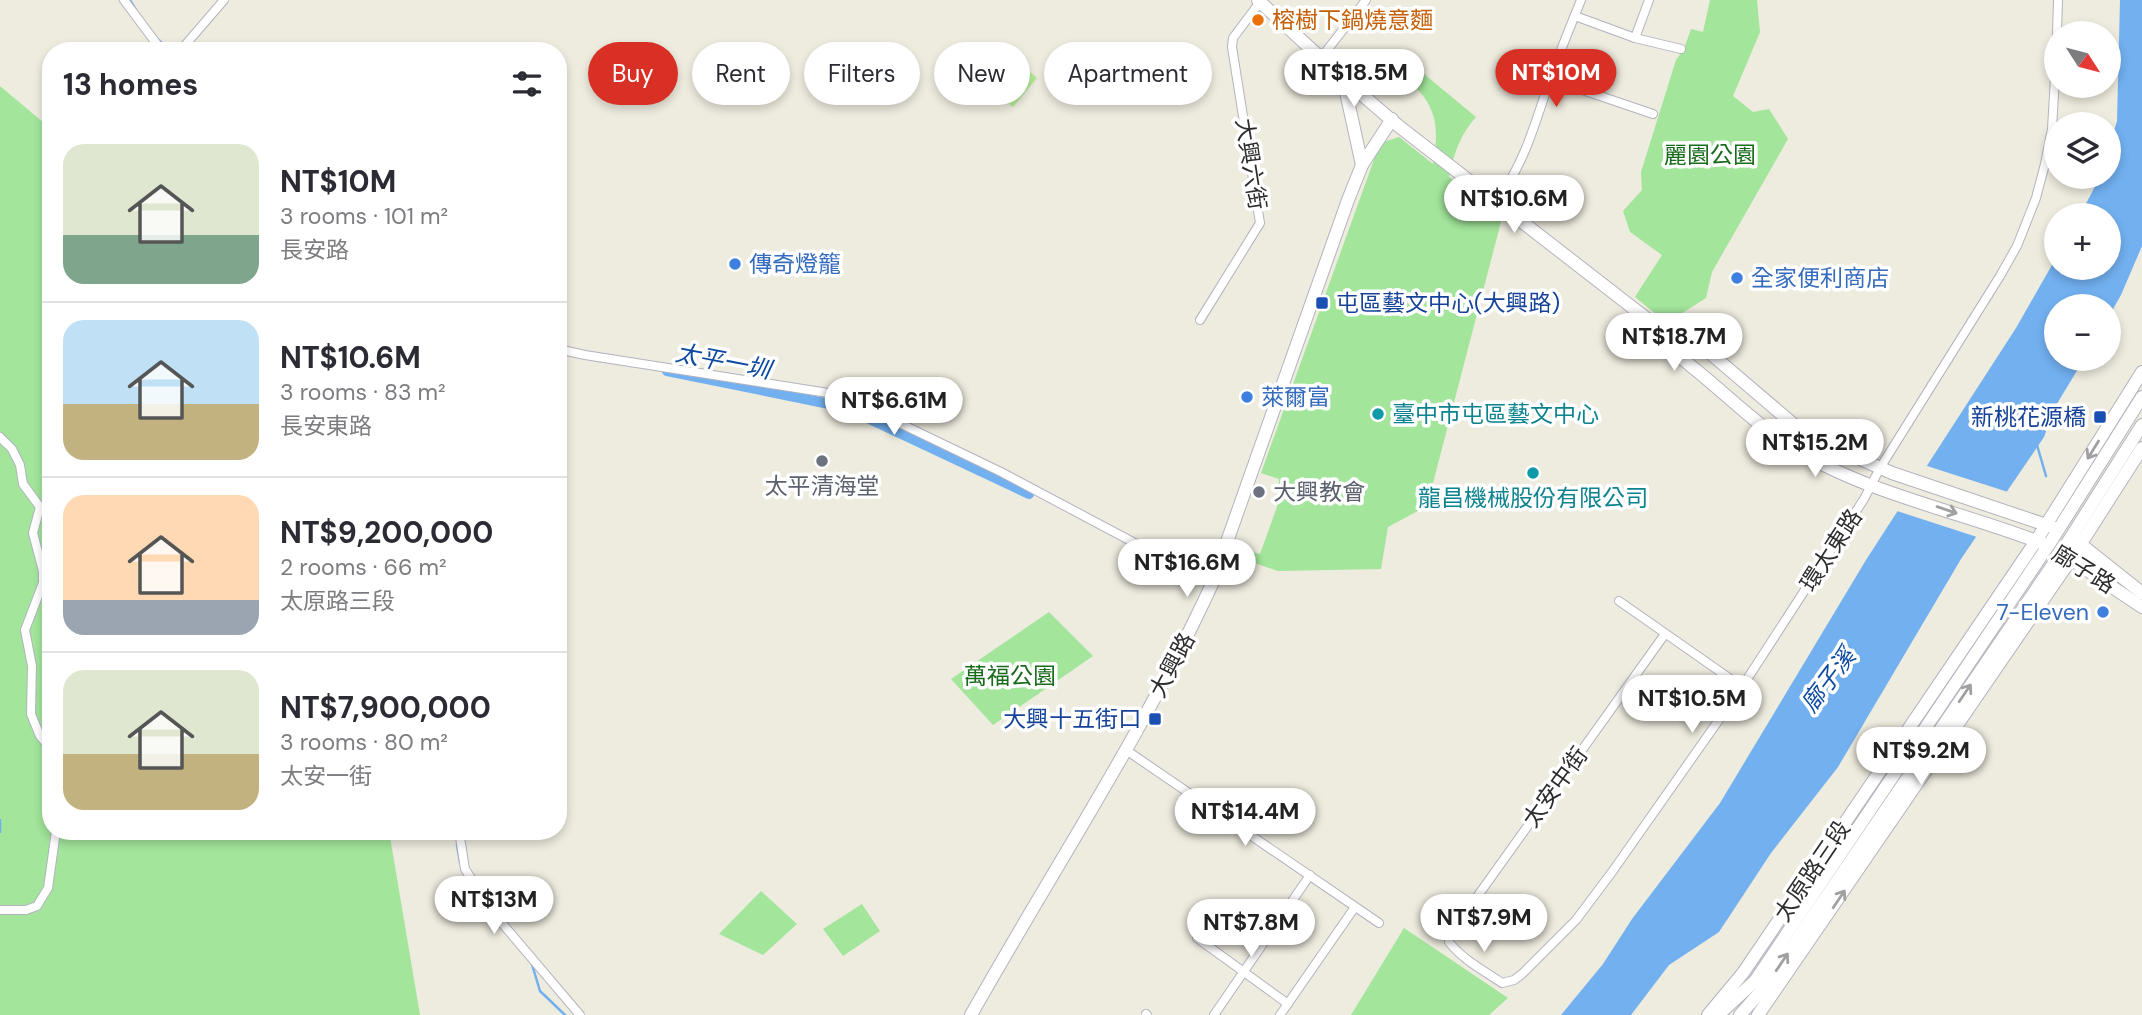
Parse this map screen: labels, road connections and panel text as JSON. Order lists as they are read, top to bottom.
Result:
{
  "streets": {
    "main road": ["廍子路", "大興路", "太原路三段"],
    "street": ["大興六街", "環太東路", "太安中街"]
  },
  "crossings": [
    ["環太東路", "廍子路"],
    ["環太東路", "太安中街"],
    ["廍子路", "太原路三段"]
  ],
  "water": ["太平一圳", "廍子溪"],
  "parks": ["麗園公園", "萬福公園"],
  "places": {
    "other": [
      "榕樹下鍋燒意麵",
      "傳奇燈籠",
      "全家便利商店",
      "萊爾富",
      "臺中市屯區藝文中心",
      "太平清海堂",
      "龍昌機械股份有限公司",
      "大興教會",
      "7-Eleven"
    ],
    "transit": ["屯區藝文中心(大興路)", "新桃花源橋", "大興十五街口"]
  },
  "north": "bottom right",
  "page": {
    "map_buttons": ["+", "−"],
    "chip": [
      "Buy",
      "Rent",
      "Filters",
      "New",
      "Apartment"
    ],
    "heading": "13 homes",
    "price": [
      "NT$18.5M",
      "NT$10M",
      "NT$10.6M",
      "NT$18.7M",
      "NT$6.61M",
      "NT$15.2M",
      "NT$16.6M",
      "NT$10.5M",
      "NT$9.2M",
      "NT$14.4M",
      "NT$13M",
      "NT$7.9M",
      "NT$7.8M"
    ],
    "list": [
      {
        "name": "NT$10M",
        "note": "3 rooms · 101 m² · 長安路"
      },
      {
        "name": "NT$10.6M",
        "note": "3 rooms · 83 m² · 長安東路"
      },
      {
        "name": "NT$9,200,000",
        "note": "2 rooms · 66 m² · 太原路三段"
      },
      {
        "name": "NT$7,900,000",
        "note": "3 rooms · 80 m² · 太安一街"
      }
    ]
  }
}
